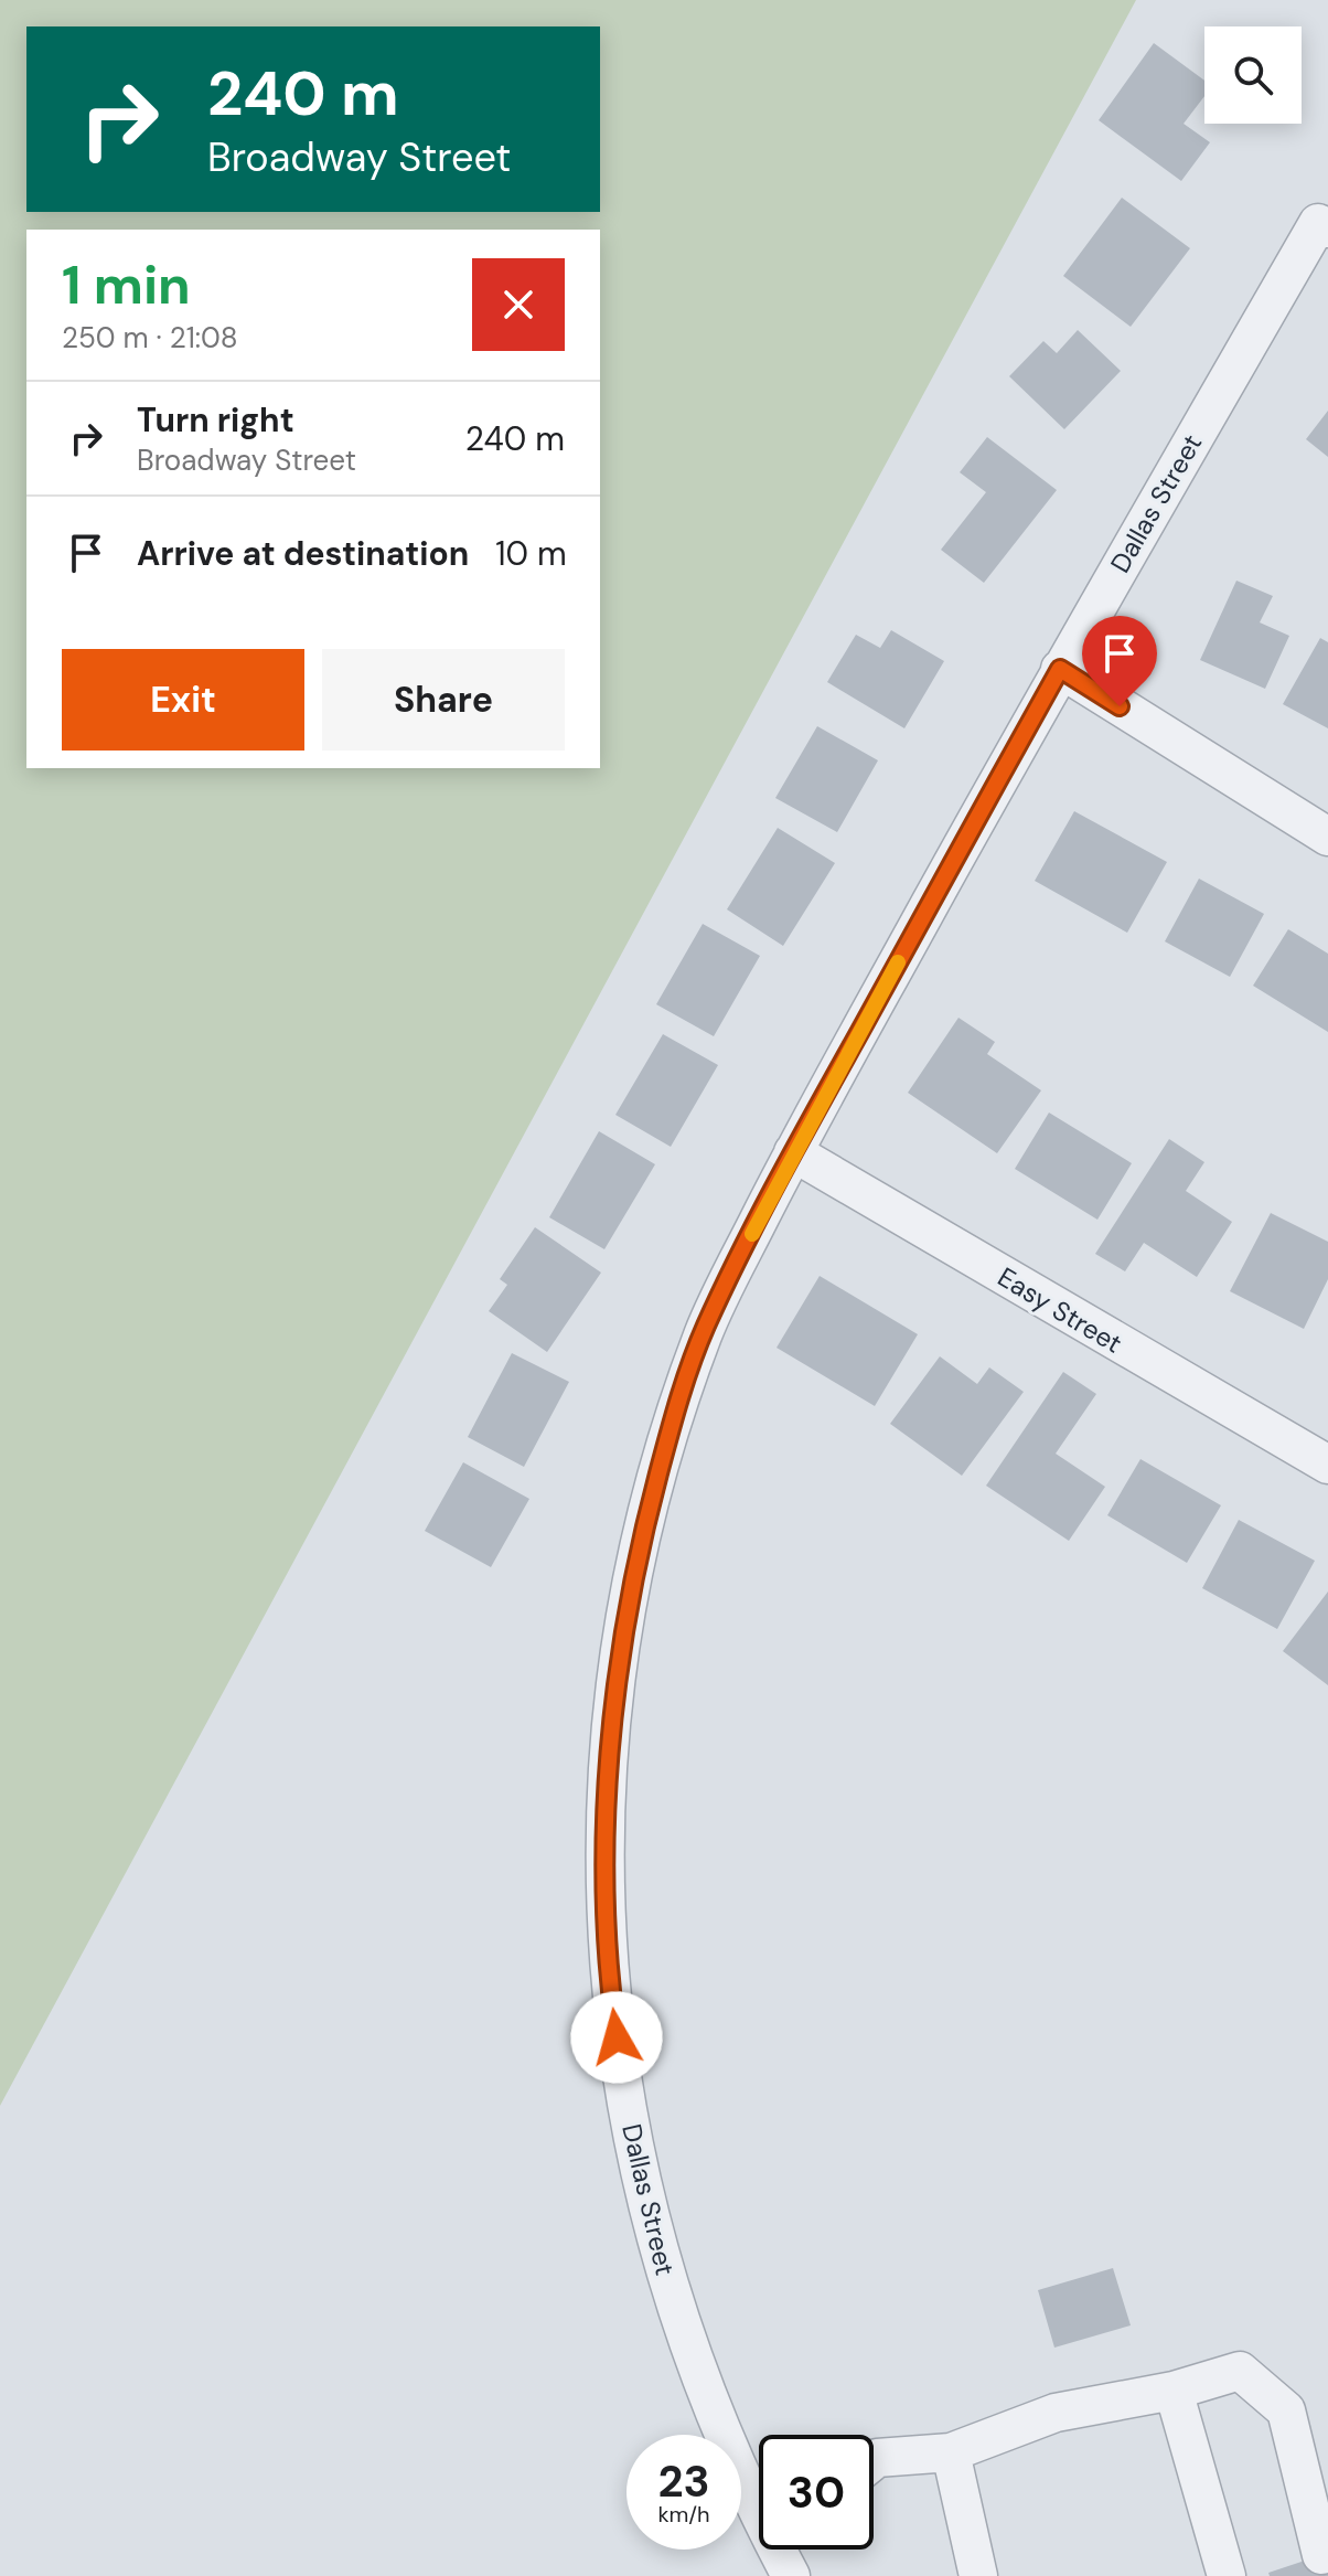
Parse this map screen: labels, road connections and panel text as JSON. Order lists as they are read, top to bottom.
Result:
{
  "streets": {
    "street": ["Dallas Street", "Easy Street"]
  },
  "crossings": [
    ["Dallas Street", "Easy Street"]
  ],
  "page": {
    "turn": ["240 m", "Broadway Street"],
    "heading": ["1 min", "250 m · 21:08"],
    "list": [
      {
        "name": "Turn right",
        "note": "Broadway Street",
        "value": "240 m"
      },
      {
        "name": "Arrive at destination",
        "value": "10 m"
      }
    ],
    "buttons": ["Exit", "Share"],
    "speed": "23 km/h",
    "limit": "30"
  }
}
